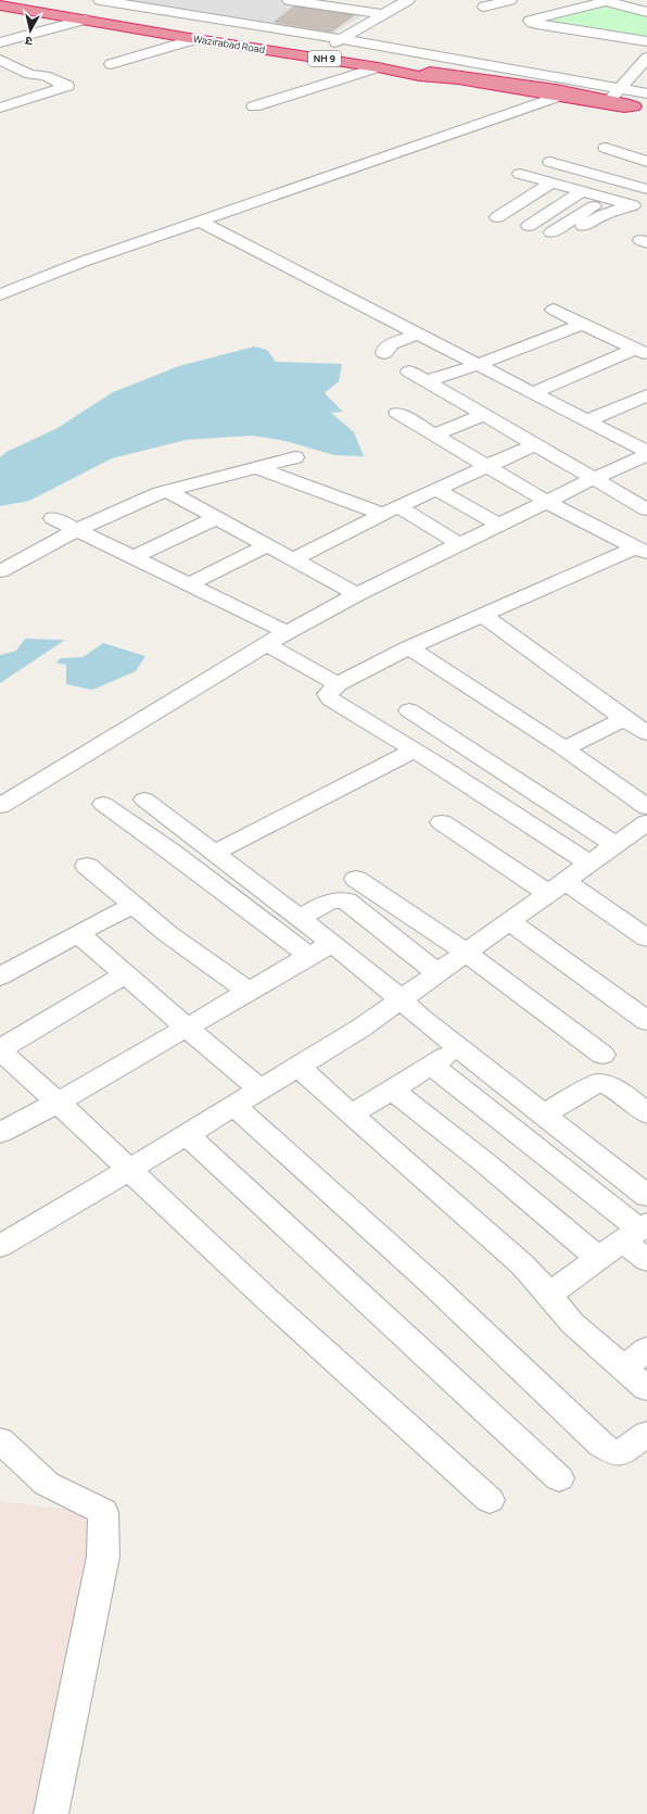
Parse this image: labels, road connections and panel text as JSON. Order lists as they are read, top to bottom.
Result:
{
  "streets": {
    "highway": ["Wazirabad Road", "NH 9"]
  },
  "north": "bottom"
}
